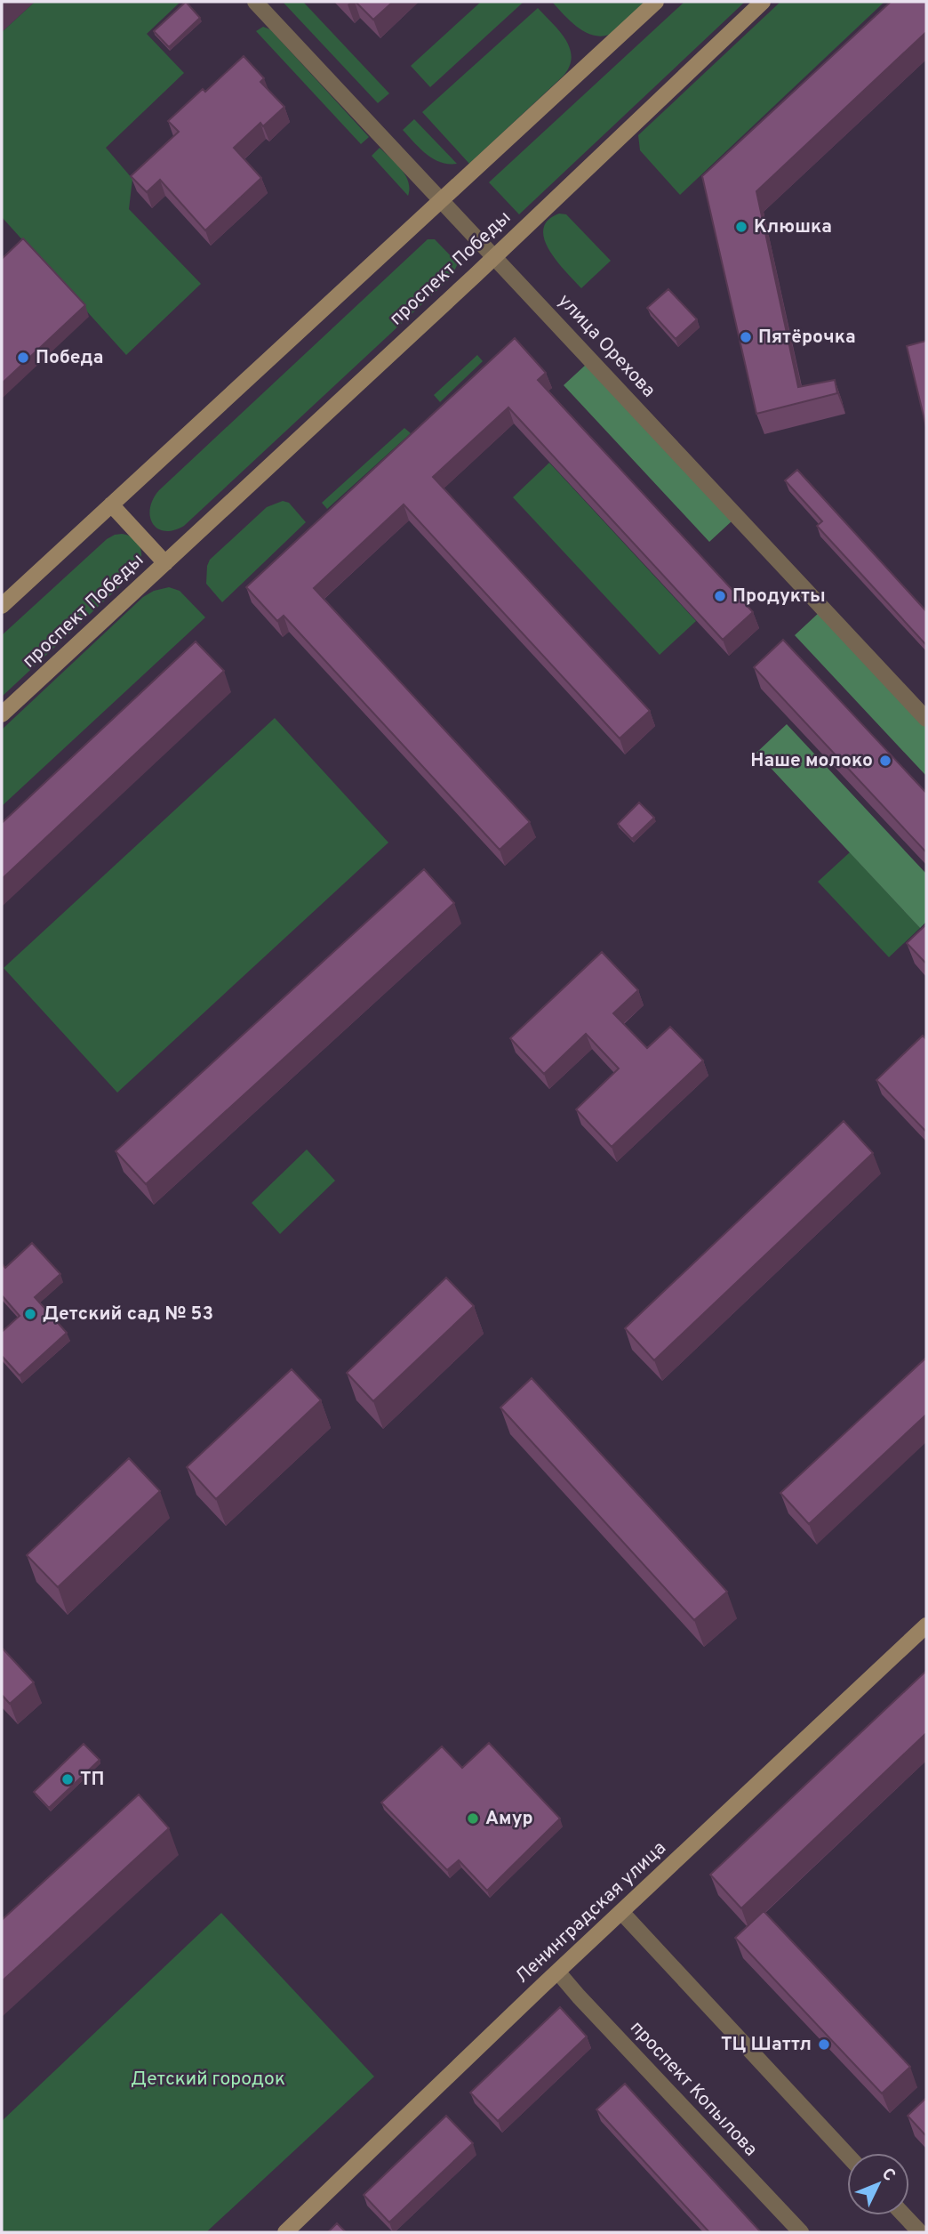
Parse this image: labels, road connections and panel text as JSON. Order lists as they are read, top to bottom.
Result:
{
  "streets": {
    "main road": ["проспект Победы", "Ленинградская улица"],
    "street": ["улица Орехова", "проспект Копылова"]
  },
  "crossings": [
    ["проспект Победы", "улица Орехова"],
    ["Ленинградская улица", "проспект Копылова"]
  ],
  "parks": ["Детский городок"],
  "places": [
    "Клюшка",
    "Пятёрочка",
    "Победа",
    "Продукты",
    "Наше молоко",
    "Детский сад № 53",
    "ТП",
    "Амур",
    "ТЦ Шаттл"
  ],
  "north": "top right"
}
